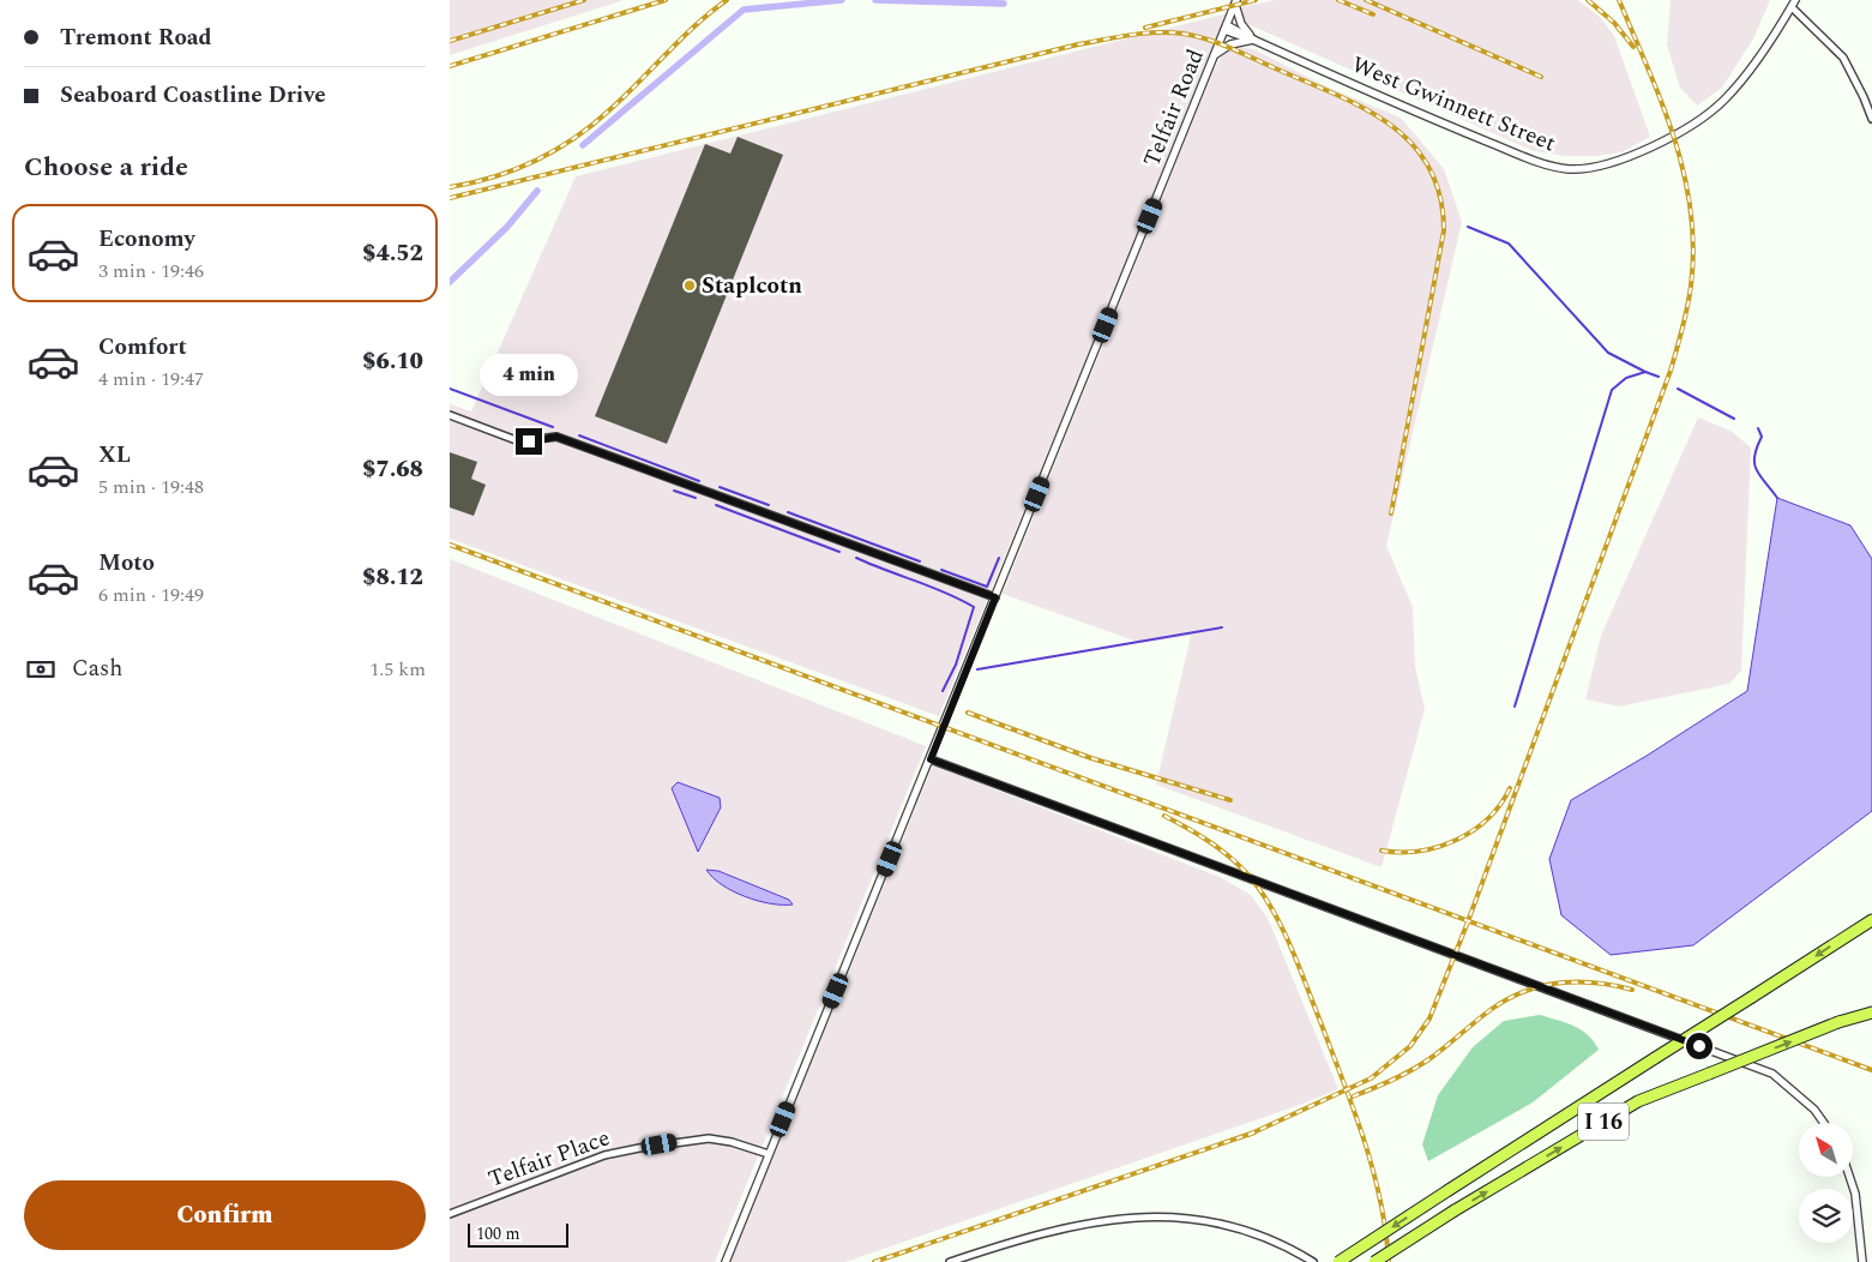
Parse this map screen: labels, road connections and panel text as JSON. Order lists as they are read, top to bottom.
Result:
{
  "streets": {
    "highway": ["I 16"],
    "street": ["West Gwinnett Street", "Telfair Road", "Telfair Place"]
  },
  "crossings": [
    ["West Gwinnett Street", "Telfair Road"],
    ["Telfair Road", "Telfair Place"]
  ],
  "places": ["Staplcotn"],
  "scale_bar": "100 m",
  "north": "top left",
  "page": {
    "banner": ["Tremont Road", "Seaboard Coastline Drive"],
    "heading": "Choose a ride",
    "list": [
      {
        "name": "Economy",
        "note": "3 min · 19:46",
        "value": "$4.52"
      },
      {
        "name": "Comfort",
        "note": "4 min · 19:47",
        "value": "$6.10"
      },
      {
        "name": "XL",
        "note": "5 min · 19:48",
        "value": "$7.68"
      },
      {
        "name": "Moto",
        "note": "6 min · 19:49",
        "value": "$8.12"
      }
    ],
    "bubble": "4 min",
    "pay": ["Cash", "1.5 km"],
    "buttons": "Confirm",
    "scale": "100 m"
  }
}
